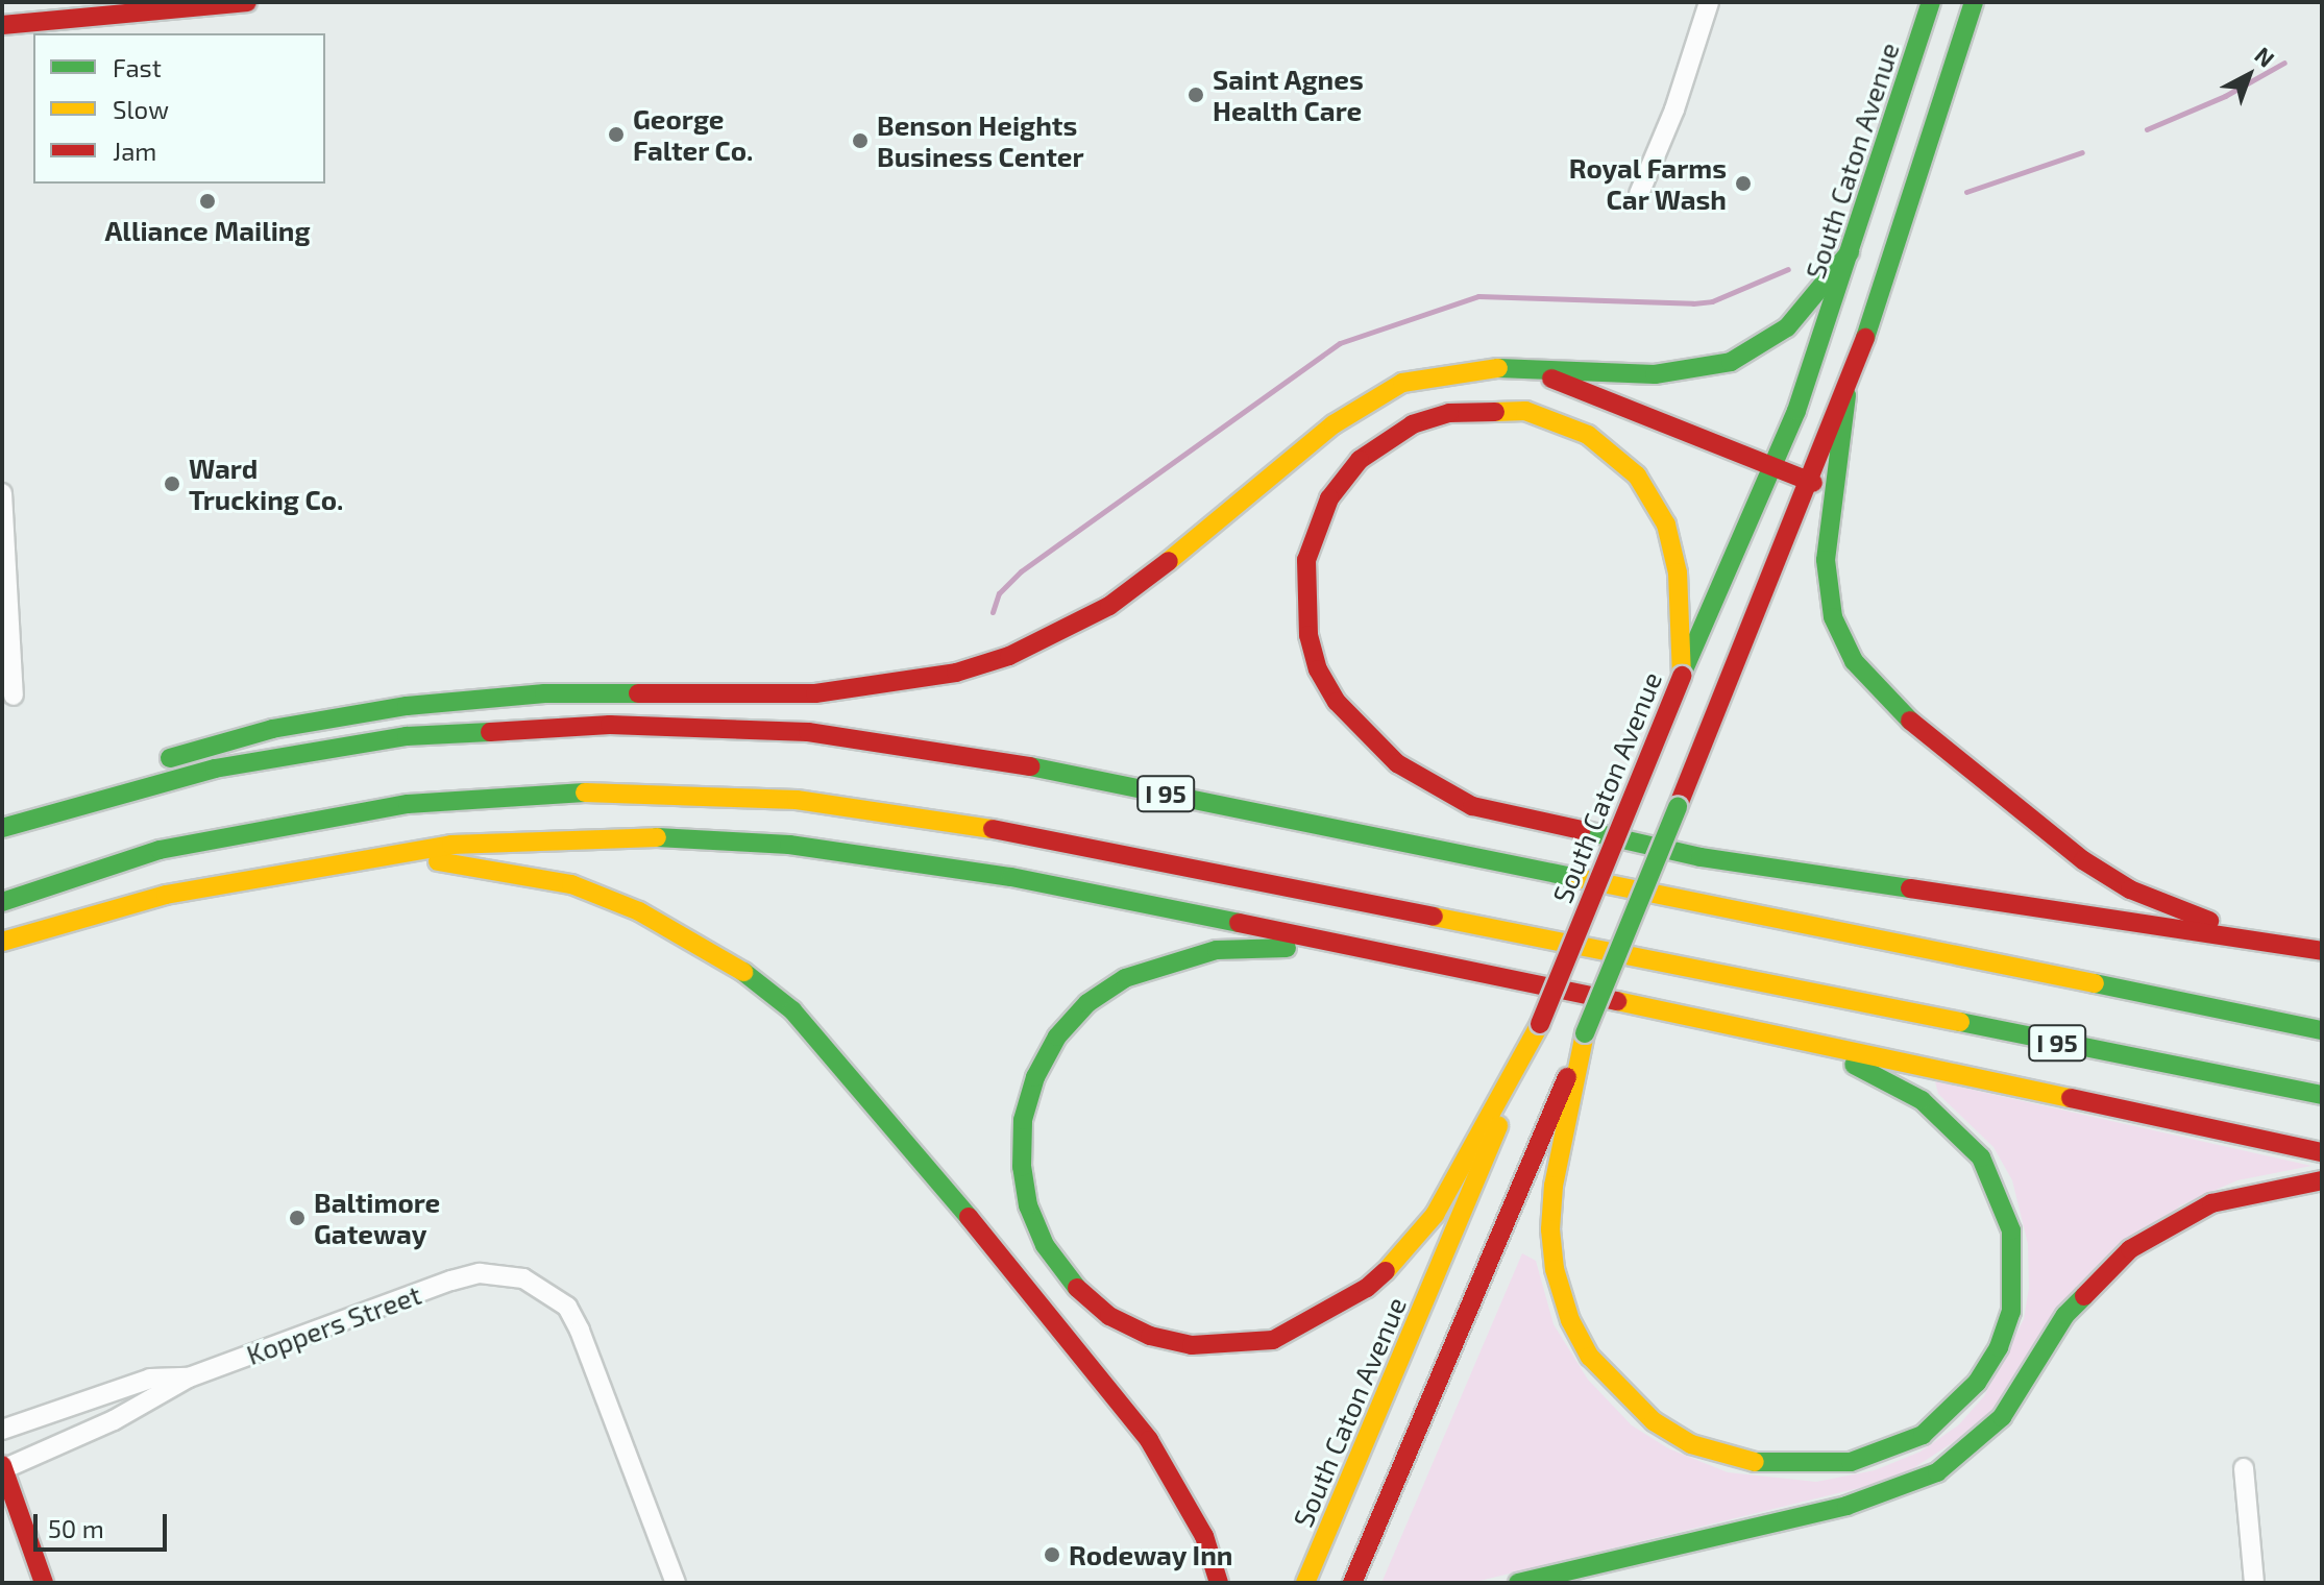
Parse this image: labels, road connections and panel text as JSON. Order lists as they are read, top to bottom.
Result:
{
  "streets": {
    "main road": ["South Caton Avenue", "I 95"],
    "street": ["Koppers Street"]
  },
  "places": [
    "Saint Agnes Health Care",
    "George Falter Co.",
    "Benson Heights Business Center",
    "Royal Farms Car Wash",
    "Alliance Mailing",
    "Ward Trucking Co.",
    "Baltimore Gateway",
    "Rodeway Inn"
  ],
  "legend": ["Fast", "Slow", "Jam"],
  "scale_bar": "50 m",
  "north": "top right"
}
